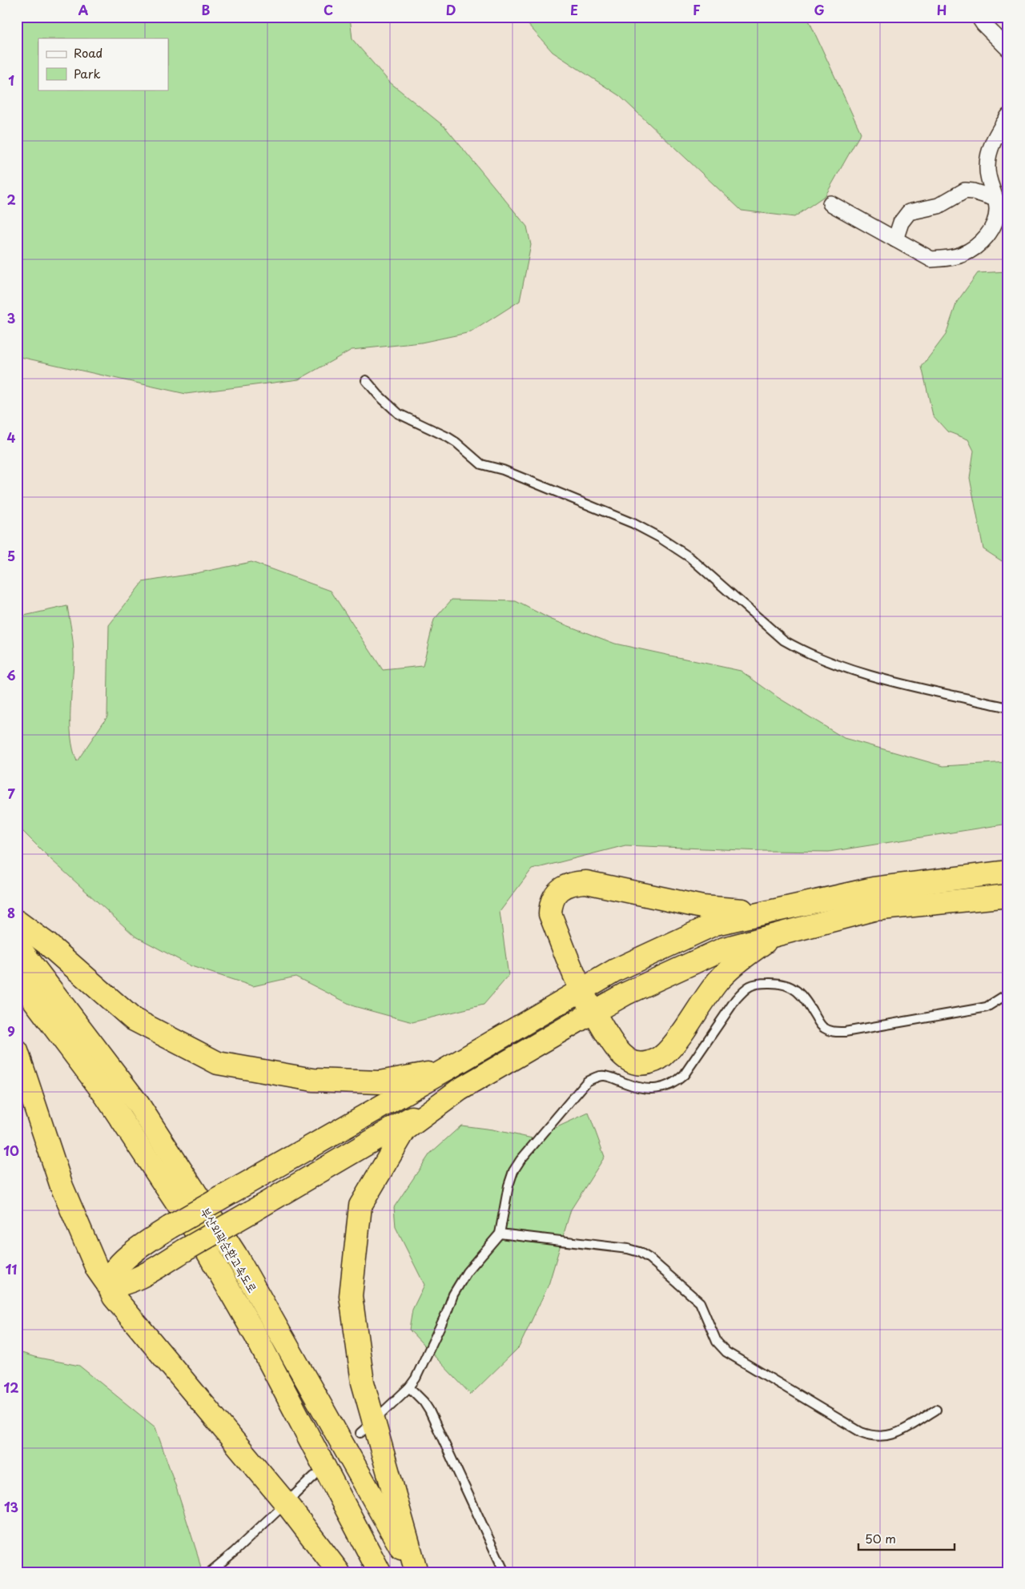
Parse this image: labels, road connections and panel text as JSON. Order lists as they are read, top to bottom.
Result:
{
  "streets": {
    "highway": ["부산외곽순환고속도로"]
  },
  "legend": ["Road", "Park"],
  "scale_bar": "50 m",
  "grid": {
    "columns": [
      "A",
      "B",
      "C",
      "D",
      "E",
      "F",
      "G",
      "H"
    ],
    "rows": [
      "1",
      "2",
      "3",
      "4",
      "5",
      "6",
      "7",
      "8",
      "9",
      "10",
      "11",
      "12",
      "13"
    ]
  }
}
